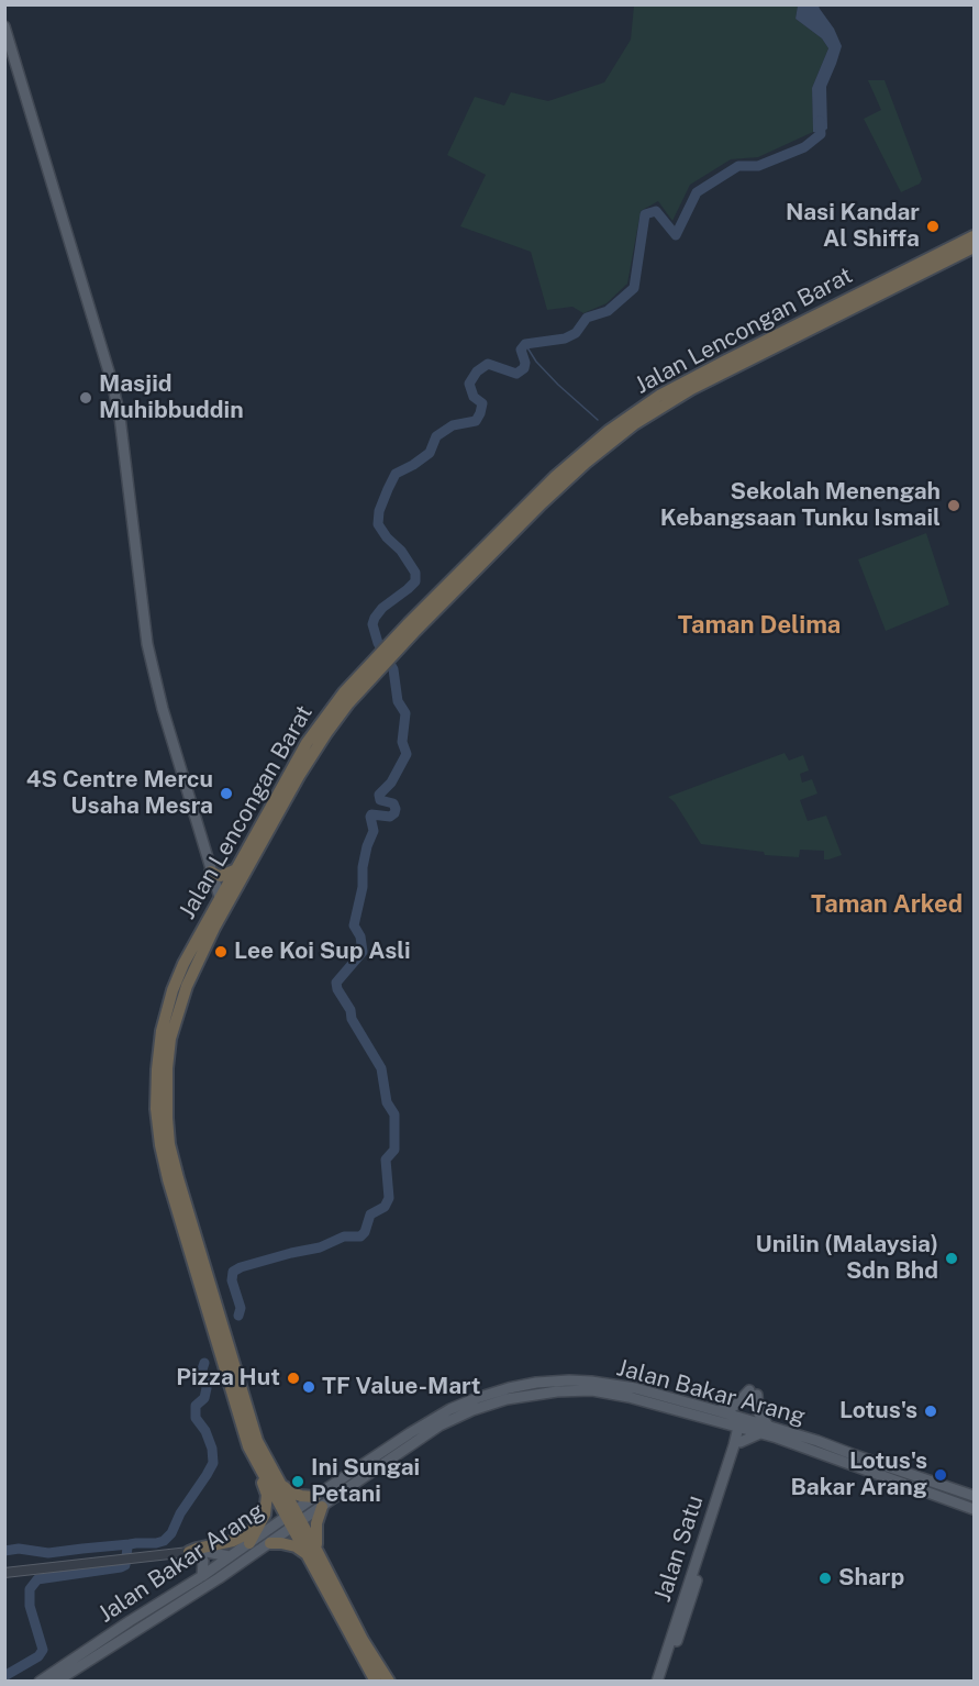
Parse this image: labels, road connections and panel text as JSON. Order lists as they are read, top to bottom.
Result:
{
  "streets": {
    "highway": ["Jalan Lencongan Barat"],
    "main road": ["Jalan Bakar Arang", "Jalan Satu"]
  },
  "crossings": [
    ["Jalan Lencongan Barat", "Jalan Bakar Arang"],
    ["Jalan Bakar Arang", "Jalan Satu"]
  ],
  "districts": ["Taman Delima", "Taman Arked"],
  "places": [
    "Nasi Kandar Al Shiffa",
    "Masjid Muhibbuddin",
    "Sekolah Menengah Kebangsaan Tunku Ismail",
    "4S Centre Mercu Usaha Mesra",
    "Lee Koi Sup Asli",
    "Unilin (Malaysia) Sdn Bhd",
    "Pizza Hut",
    "TF Value-Mart",
    "Lotus's",
    "Lotus's Bakar Arang",
    "Ini Sungai Petani",
    "Sharp"
  ]
}
